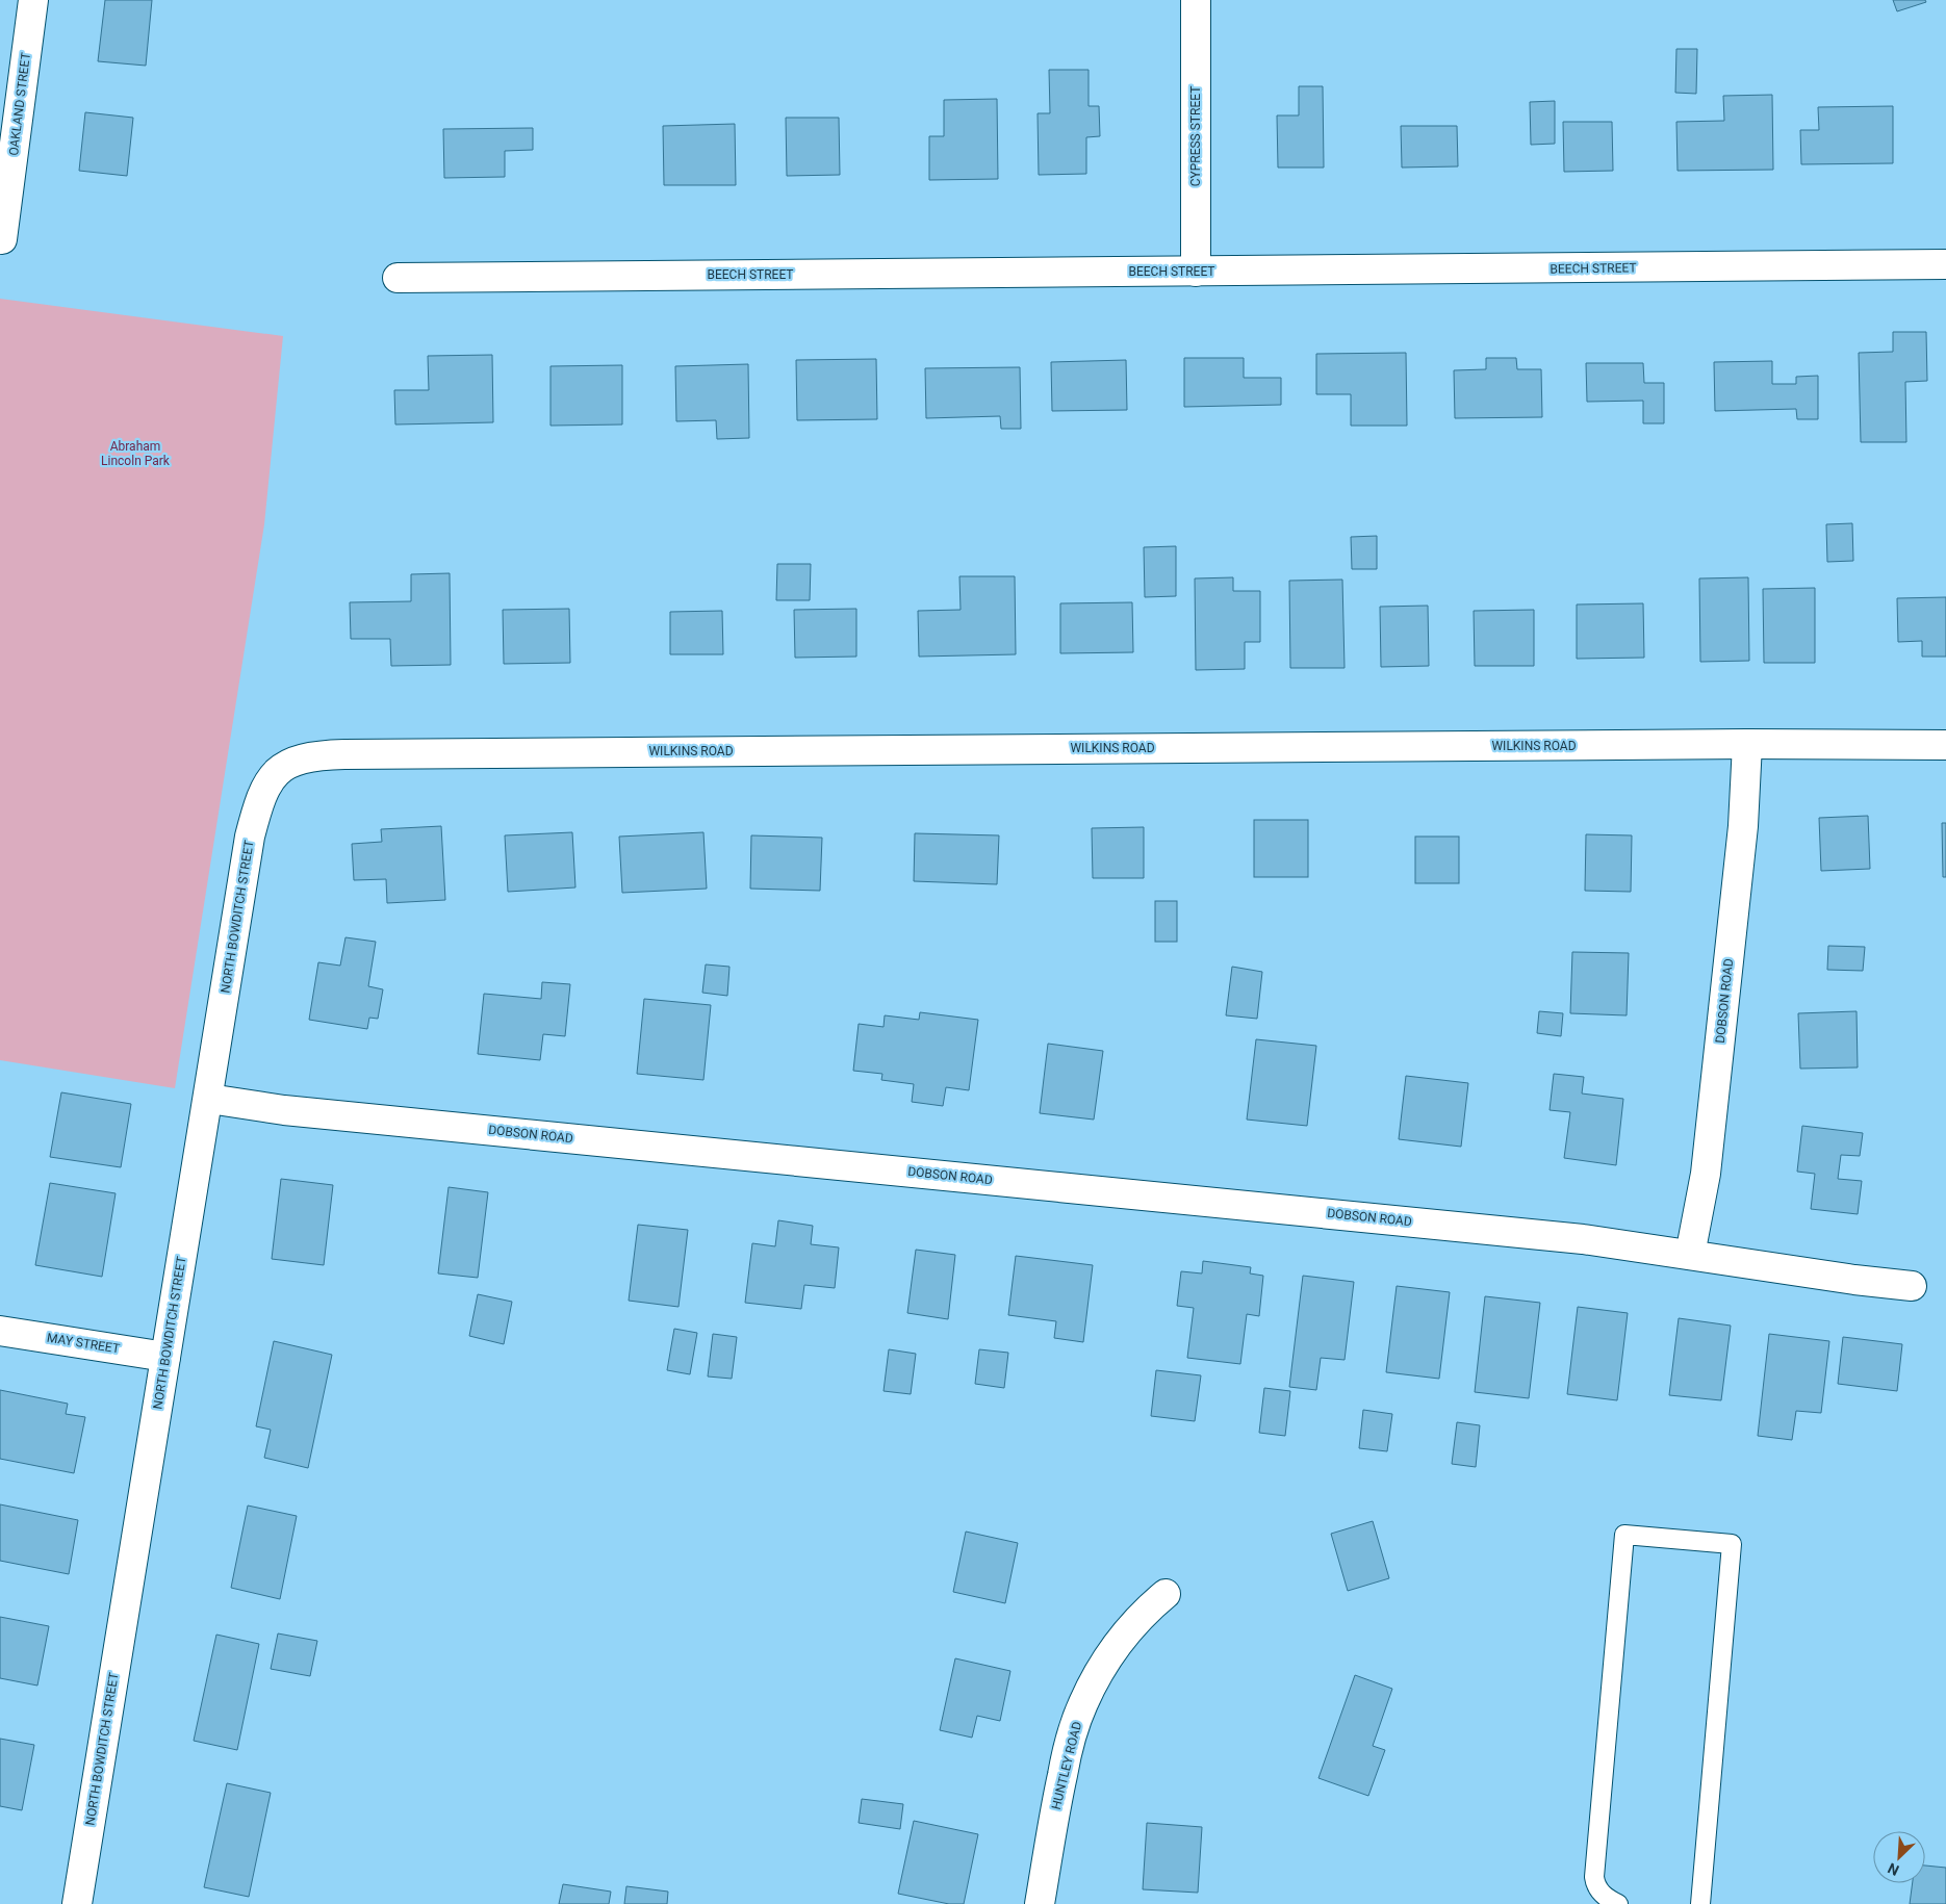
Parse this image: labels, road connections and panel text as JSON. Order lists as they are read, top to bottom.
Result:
{
  "streets": {
    "street": [
      "OAKLAND STREET",
      "CYPRESS STREET",
      "BEECH STREET",
      "WILKINS ROAD",
      "NORTH BOWDITCH STREET",
      "DOBSON ROAD",
      "MAY STREET",
      "HUNTLEY ROAD"
    ]
  },
  "crossings": [
    ["CYPRESS STREET", "BEECH STREET"],
    ["WILKINS ROAD", "NORTH BOWDITCH STREET"],
    ["WILKINS ROAD", "DOBSON ROAD"],
    ["NORTH BOWDITCH STREET", "DOBSON ROAD"],
    ["NORTH BOWDITCH STREET", "MAY STREET"]
  ],
  "parks": ["Abraham Lincoln Park"],
  "north": "bottom left"
}
